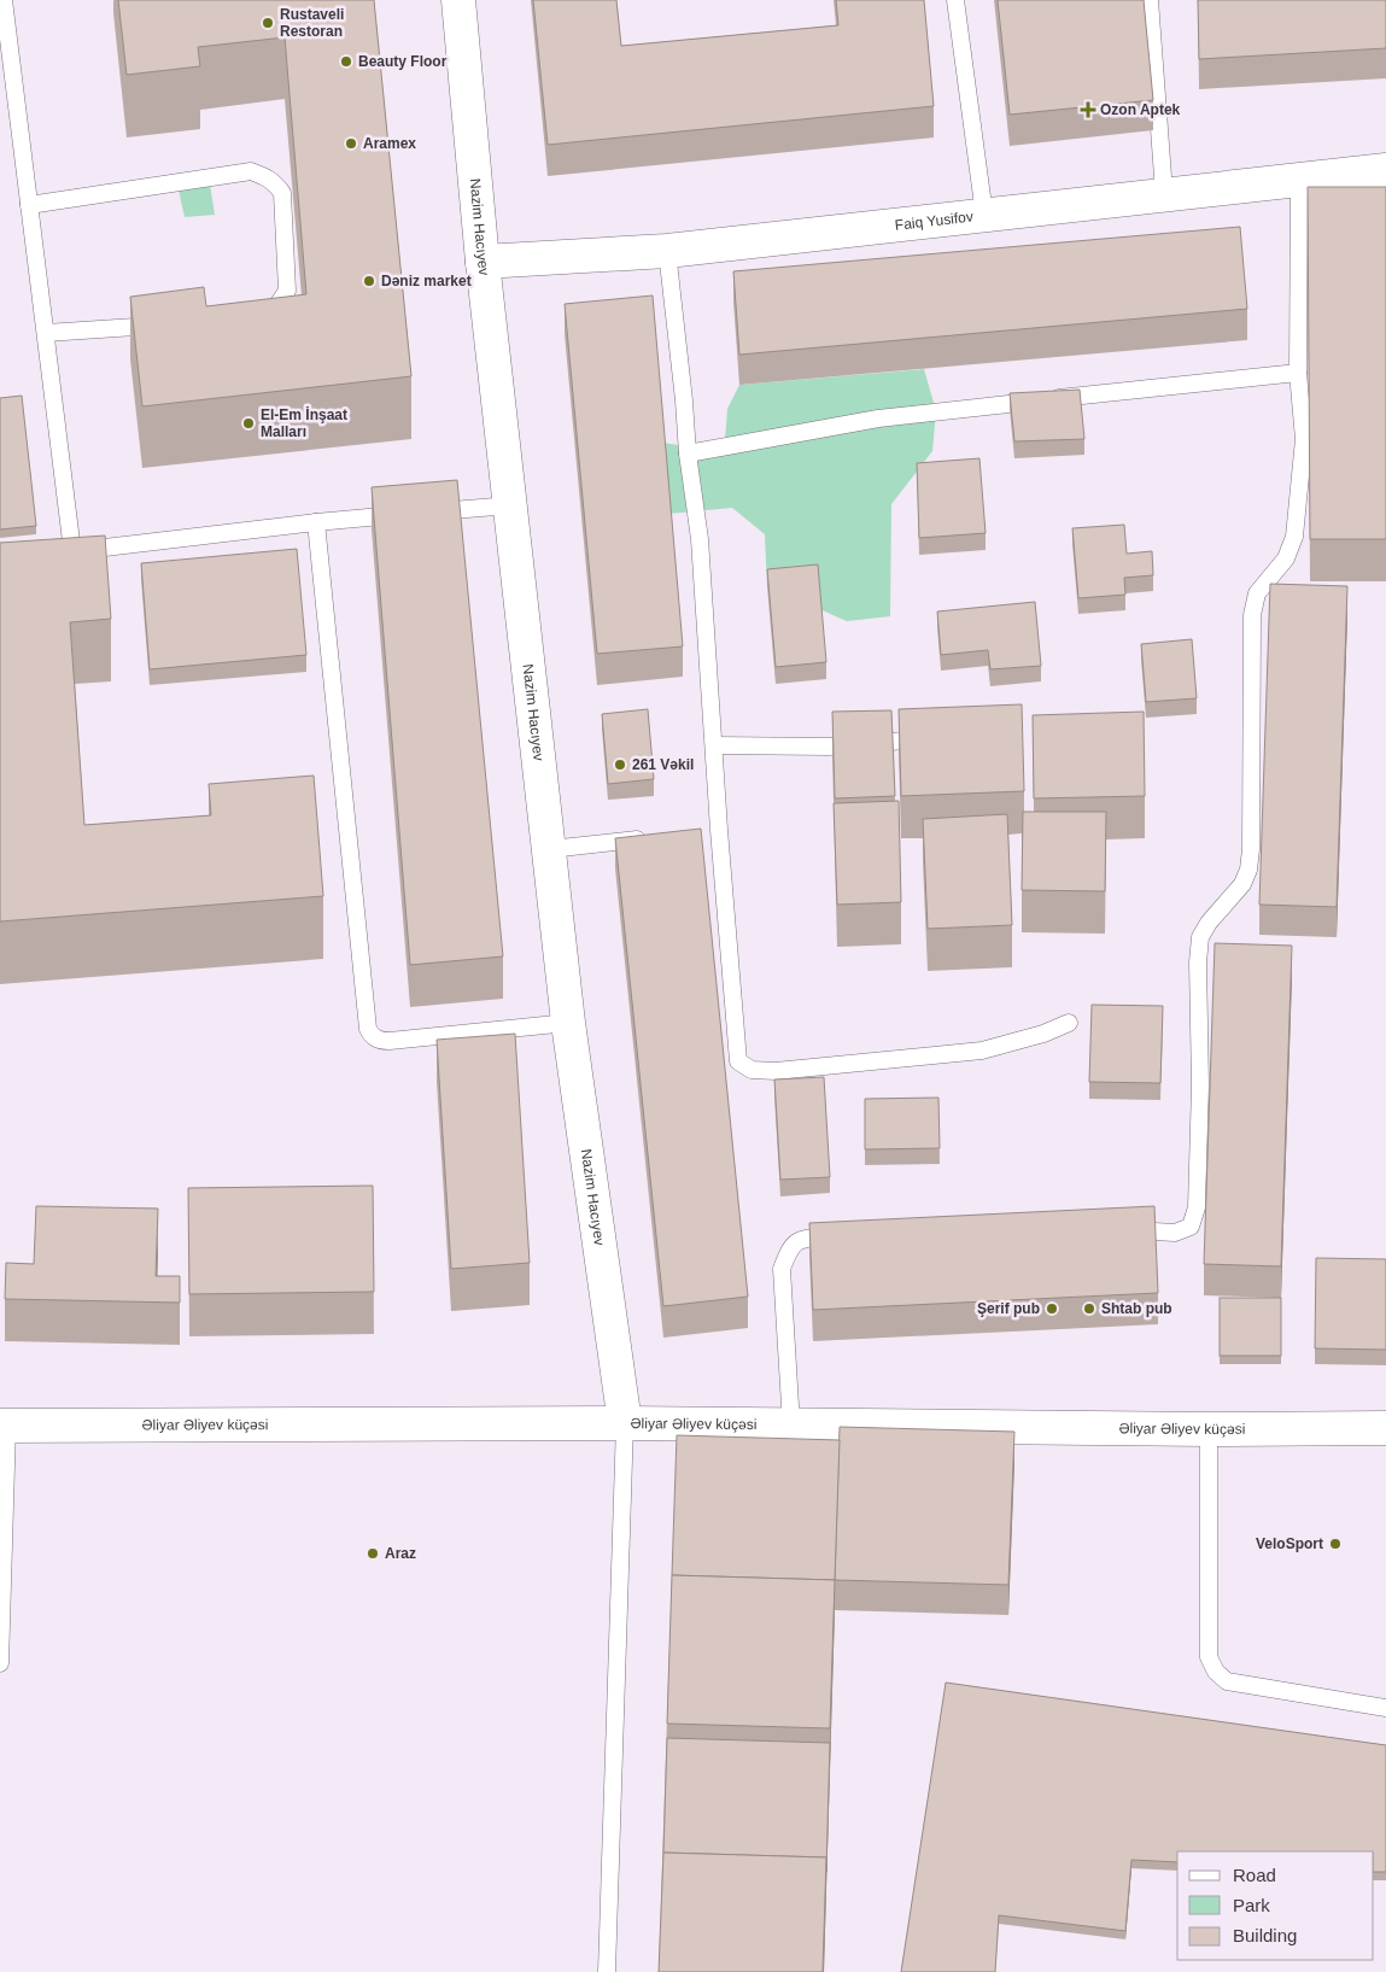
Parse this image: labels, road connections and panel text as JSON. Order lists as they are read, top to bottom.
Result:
{
  "streets": {
    "street": ["Faiq Yusifov", "Nazim Hacıyev", "Əliyar Əliyev küçəsi"]
  },
  "crossings": [
    ["Faiq Yusifov", "Nazim Hacıyev"],
    ["Nazim Hacıyev", "Əliyar Əliyev küçəsi"]
  ],
  "places": {
    "other": [
      "Rustaveli Restoran",
      "Beauty Floor",
      "Aramex",
      "Dəniz market",
      "El-Em İnşaat Malları",
      "261 Vəkil",
      "Şerif pub",
      "Shtab pub",
      "VeloSport",
      "Araz"
    ],
    "health": ["Ozon Aptek"]
  },
  "legend": ["Road", "Park", "Building"]
}
